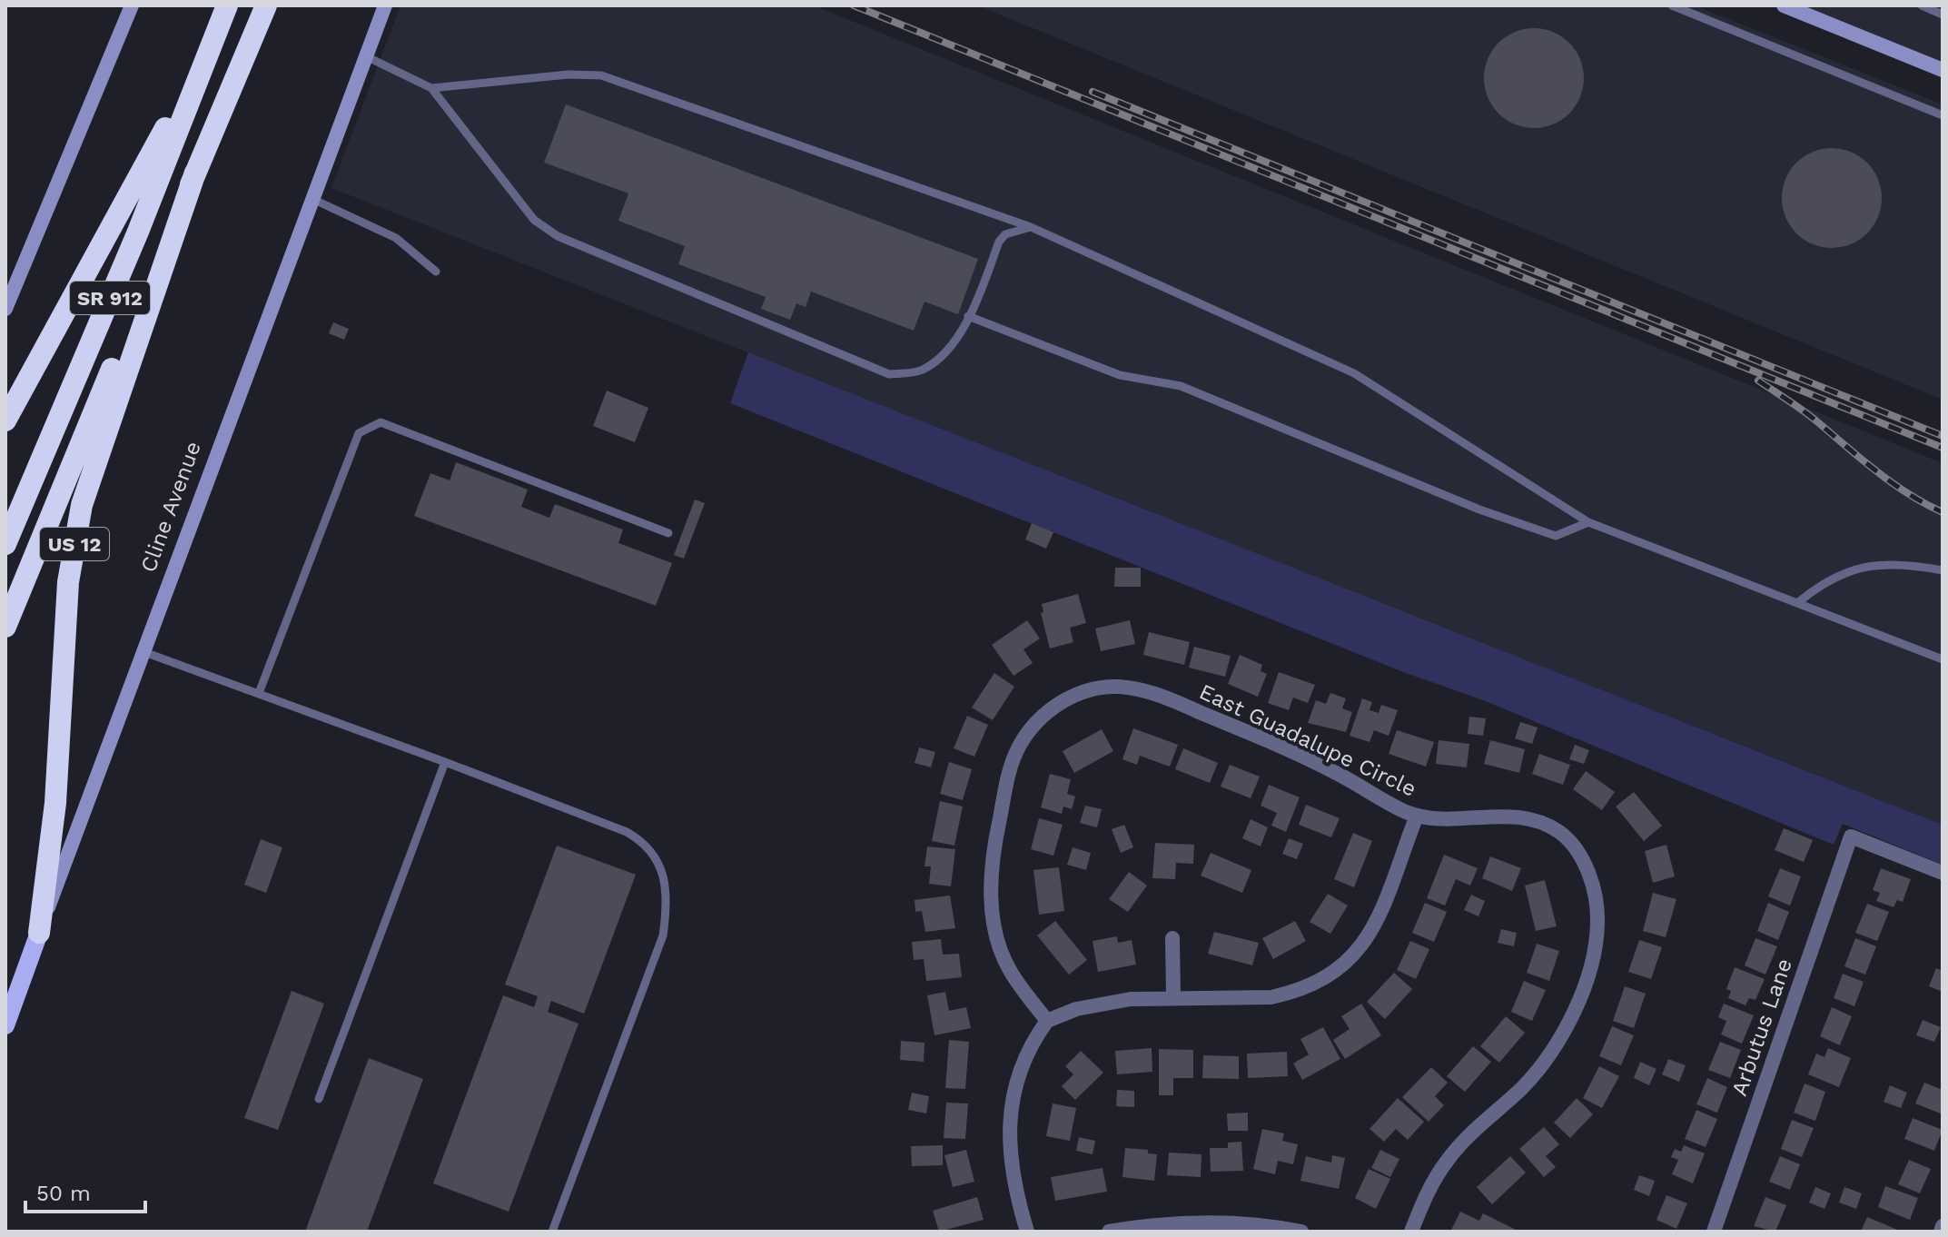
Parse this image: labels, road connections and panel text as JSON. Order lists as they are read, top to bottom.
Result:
{
  "streets": {
    "highway": ["SR 912", "US 12"],
    "main road": ["Cline Avenue"],
    "street": ["East Guadalupe Circle", "Arbutus Lane"]
  },
  "crossings": [
    ["SR 912", "US 12"],
    ["Cline Avenue", "US 12"]
  ],
  "scale_bar": "50 m"
}
